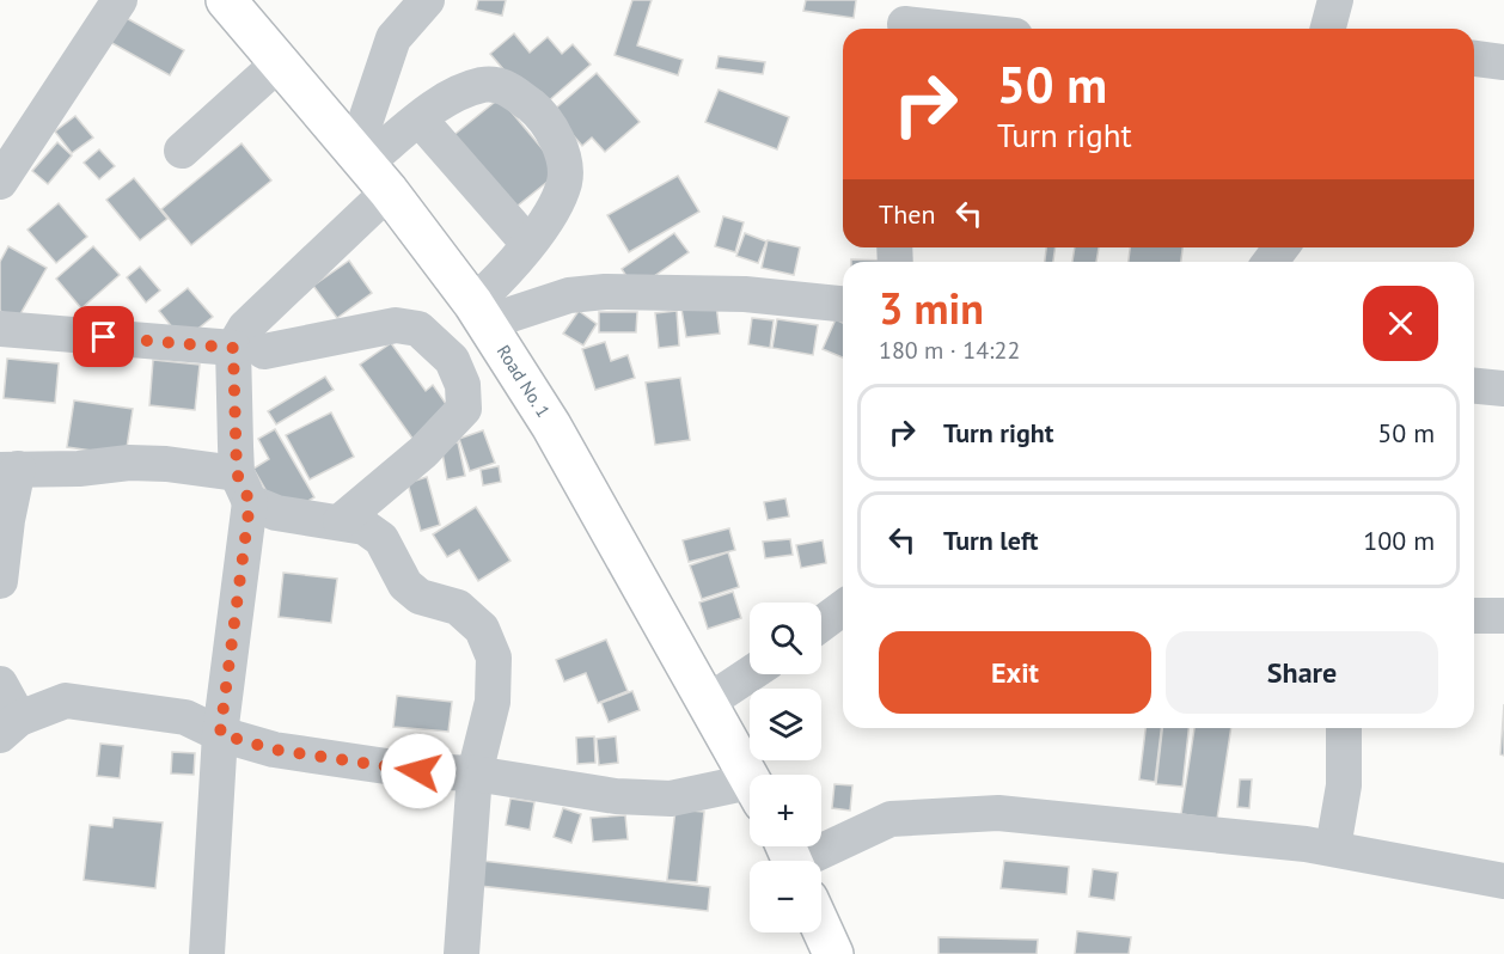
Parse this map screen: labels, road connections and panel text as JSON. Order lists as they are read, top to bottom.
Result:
{
  "streets": {
    "highway": ["Road No. 1"]
  },
  "page": {
    "turn": ["50 m", "Turn right"],
    "then": "Then",
    "heading": ["3 min", "180 m · 14:22"],
    "list": [
      {
        "name": "Turn right",
        "value": "50 m"
      },
      {
        "name": "Turn left",
        "value": "100 m"
      }
    ],
    "map_buttons": ["+", "−"],
    "buttons": ["Exit", "Share"]
  }
}
